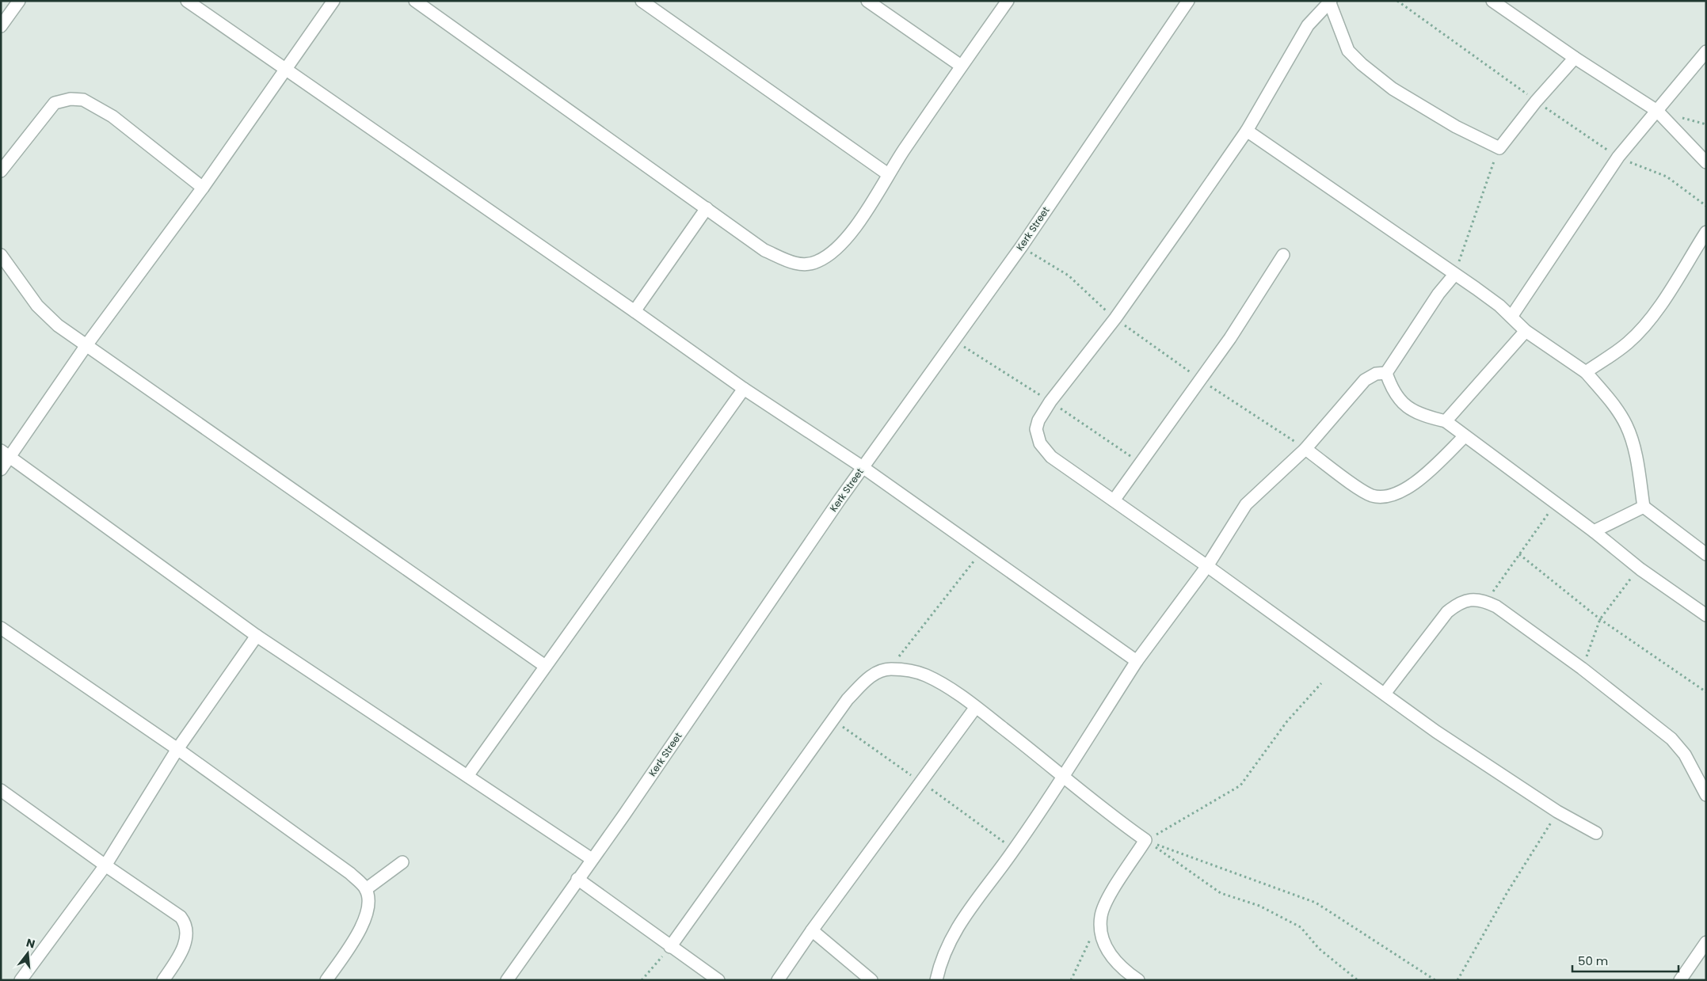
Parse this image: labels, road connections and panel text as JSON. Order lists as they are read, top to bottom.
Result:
{
  "streets": {
    "street": ["Kerk Street"]
  },
  "scale_bar": "50 m",
  "north": "top"
}
